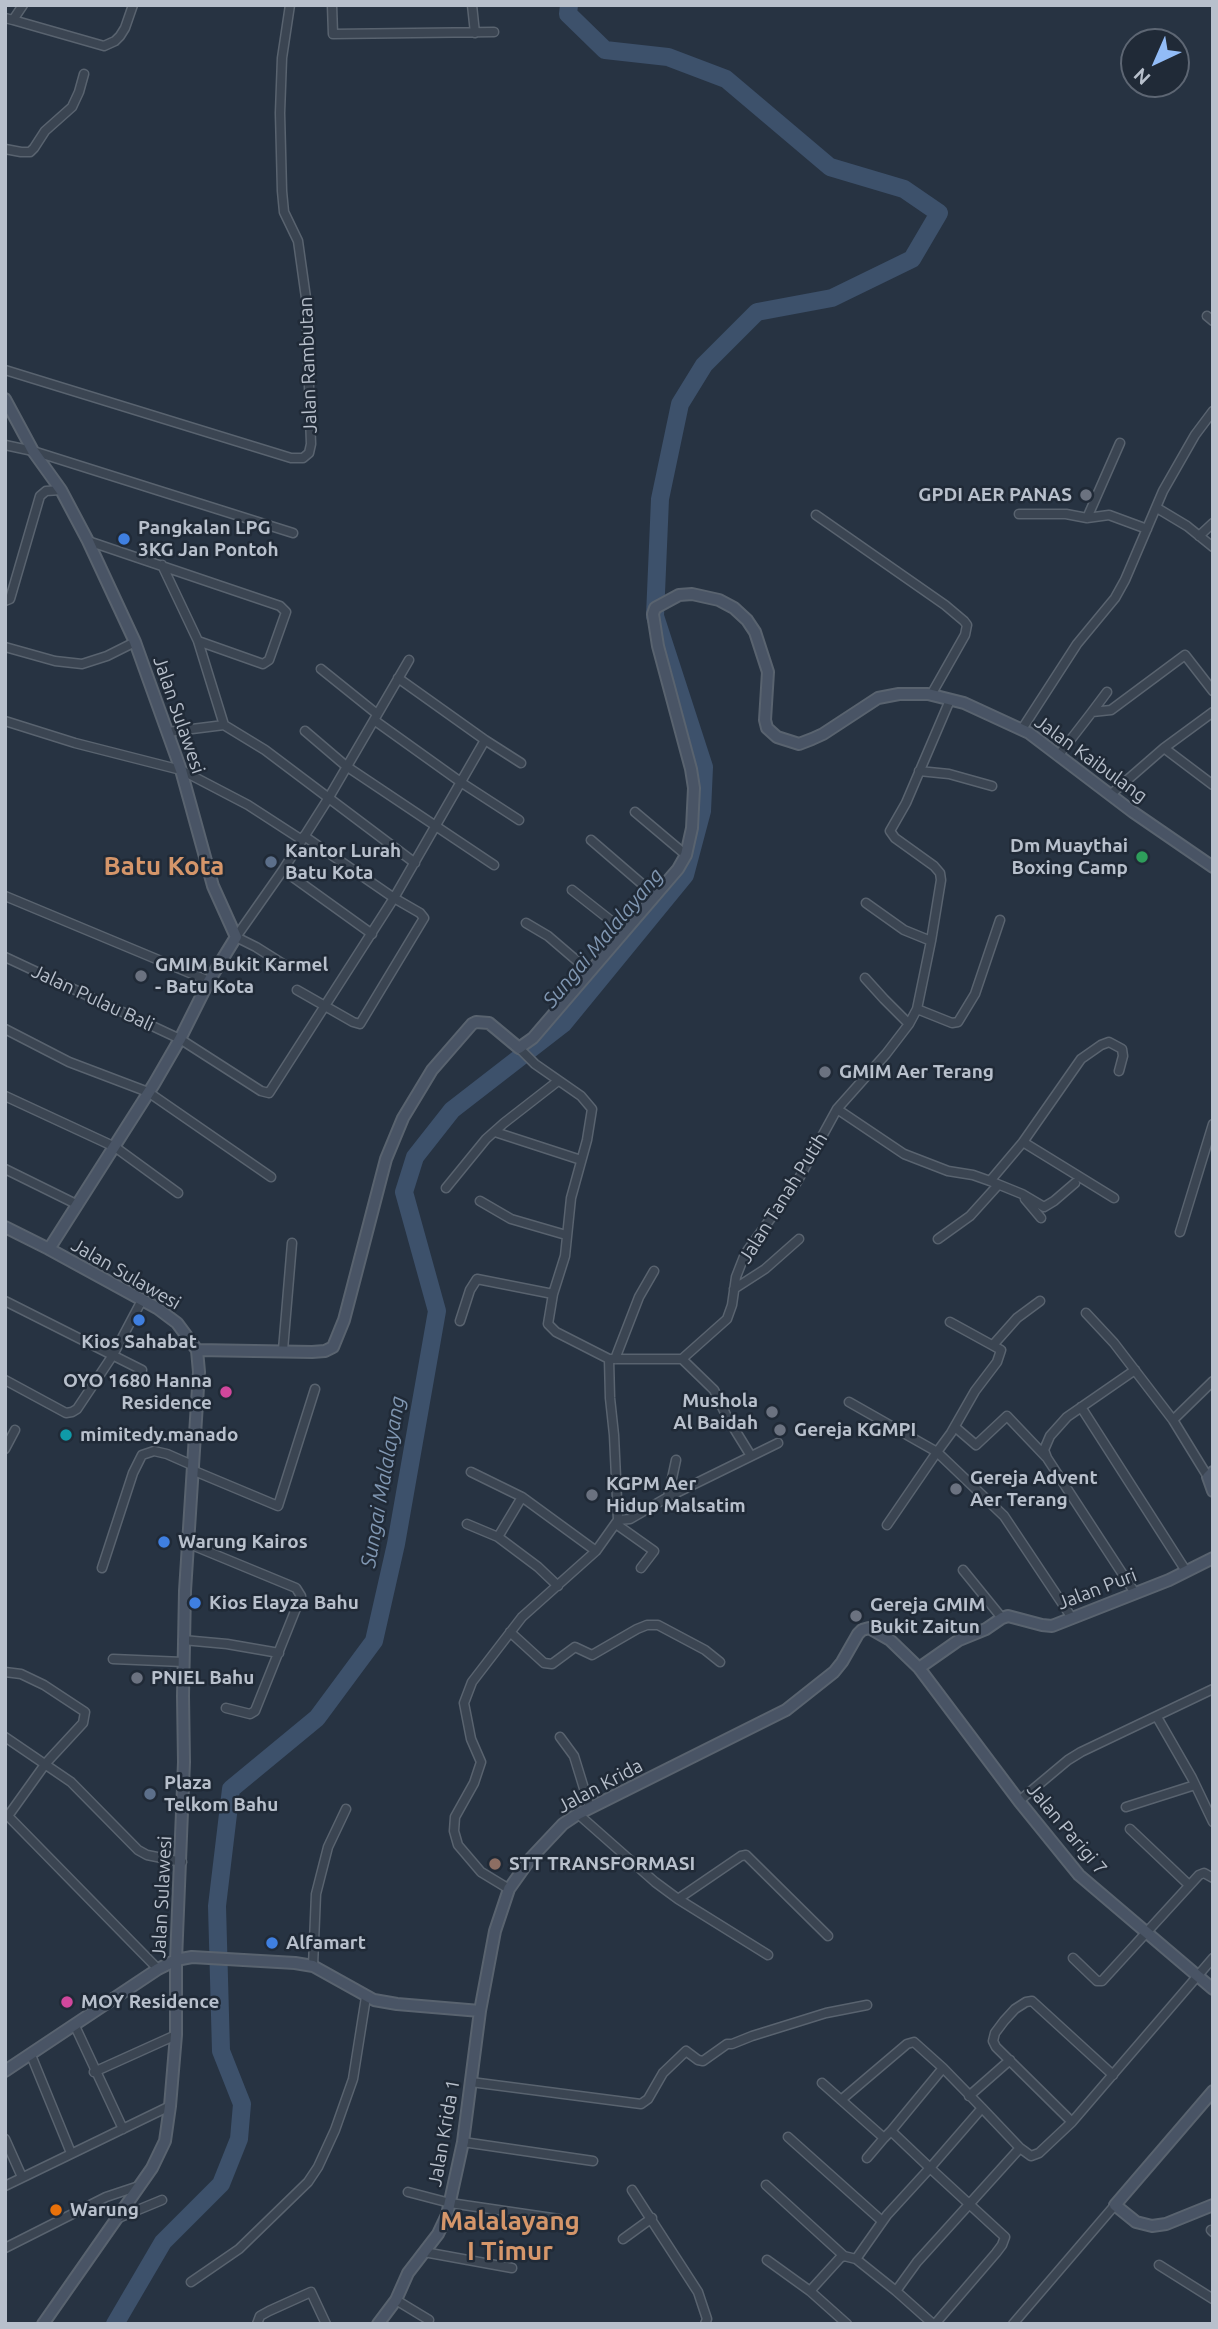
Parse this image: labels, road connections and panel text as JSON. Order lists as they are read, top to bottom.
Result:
{
  "streets": {
    "street": [
      "Jalan Rambutan",
      "Jalan Sulawesi",
      "Jalan Kaibulang",
      "Jalan Pulau Bali",
      "Jalan Tanah Putih",
      "Jalan Puri",
      "Jalan Krida",
      "Jalan Parigi 7",
      "Jalan Krida 1"
    ]
  },
  "crossings": [
    ["Jalan Sulawesi", "Jalan Pulau Bali"],
    ["Jalan Krida", "Jalan Parigi 7"],
    ["Jalan Krida", "Jalan Krida 1"]
  ],
  "districts": ["Batu Kota", "Malalayang I Timur"],
  "water": ["Sungai Malalayang"],
  "places": [
    "GPDI AER PANAS",
    "Pangkalan LPG 3KG Jan Pontoh",
    "Dm Muaythai Boxing Camp",
    "Kantor Lurah Batu Kota",
    "GMIM Bukit Karmel - Batu Kota",
    "GMIM Aer Terang",
    "Kios Sahabat",
    "OYO 1680 Hanna Residence",
    "Mushola Al Baidah",
    "Gereja KGMPI",
    "mimitedy.manado",
    "Gereja Advent Aer Terang",
    "KGPM Aer Hidup Malsatim",
    "Warung Kairos",
    "Kios Elayza Bahu",
    "Gereja GMIM Bukit Zaitun",
    "PNIEL Bahu",
    "Plaza Telkom Bahu",
    "STT TRANSFORMASI",
    "Alfamart",
    "MOY Residence",
    "Warung"
  ],
  "north": "bottom left"
}
